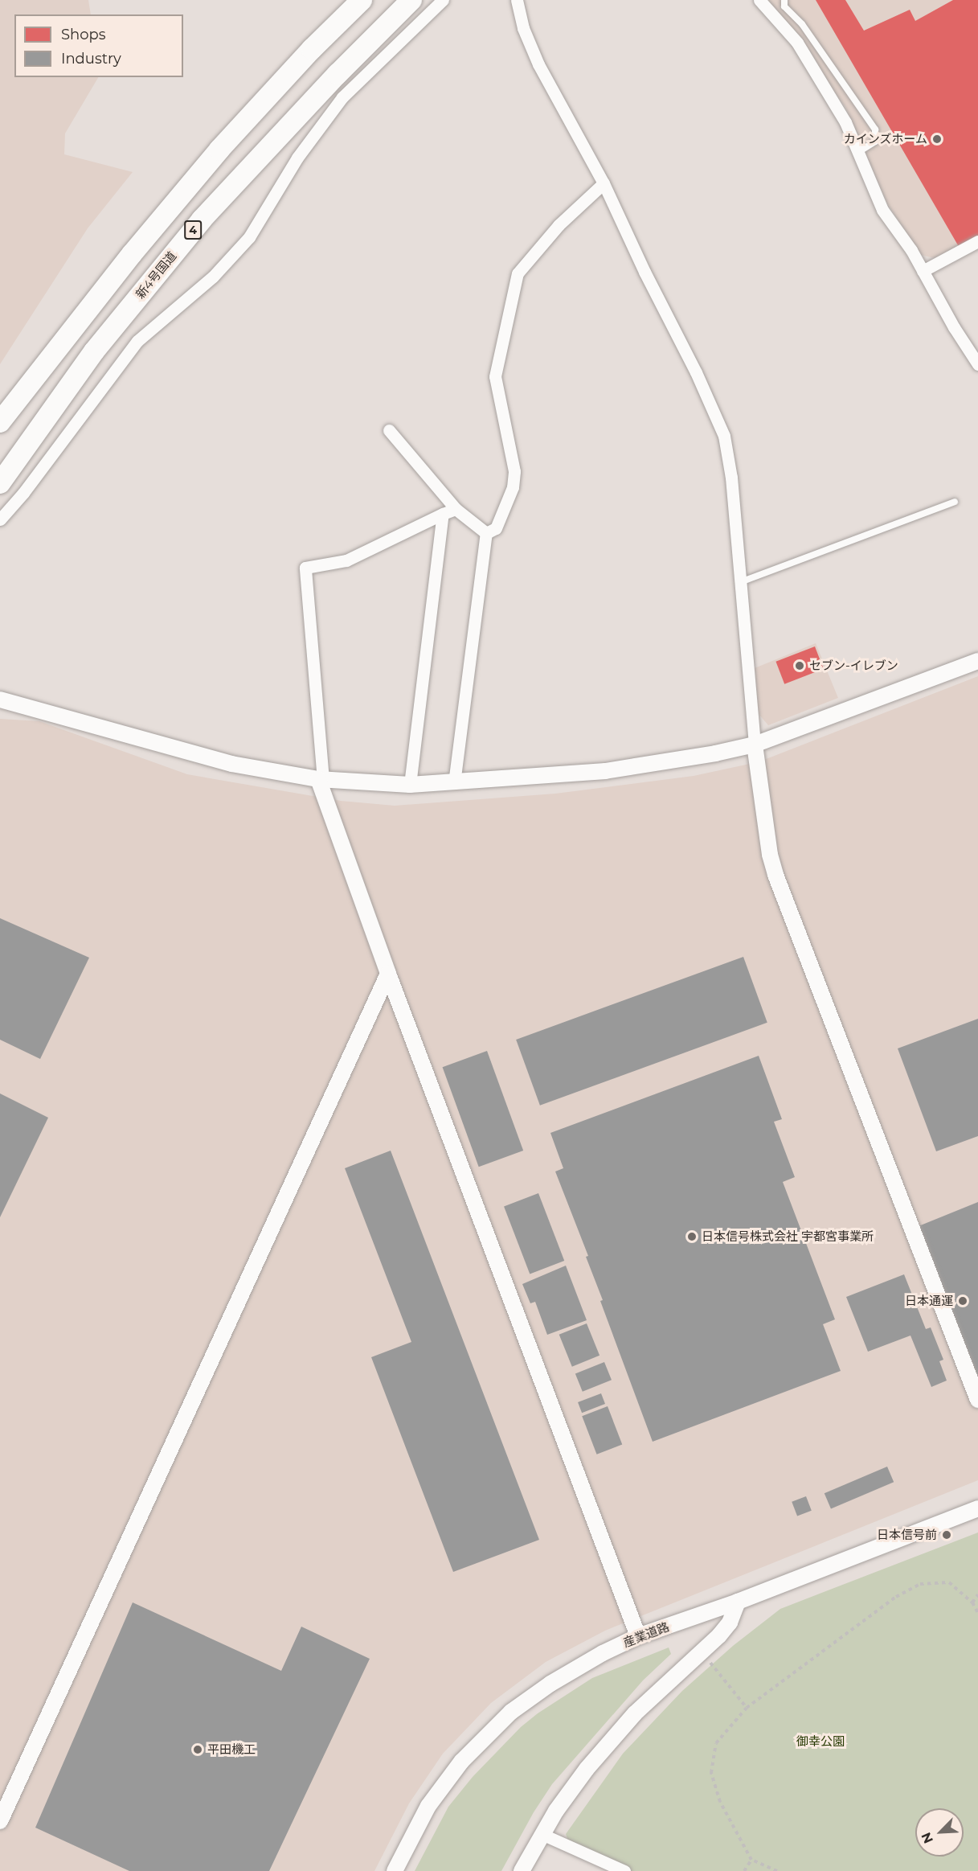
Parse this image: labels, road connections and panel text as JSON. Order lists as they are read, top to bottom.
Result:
{
  "streets": {
    "highway": ["4", "新4号国道"],
    "street": ["産業道路"]
  },
  "parks": ["御幸公園"],
  "places": [
    "カインズホーム",
    "セブン-イレブン",
    "日本信号株式会社 宇都宮事業所",
    "日本通運",
    "日本信号前",
    "平田機工"
  ],
  "legend": ["Shops", "Industry"],
  "north": "bottom left"
}
